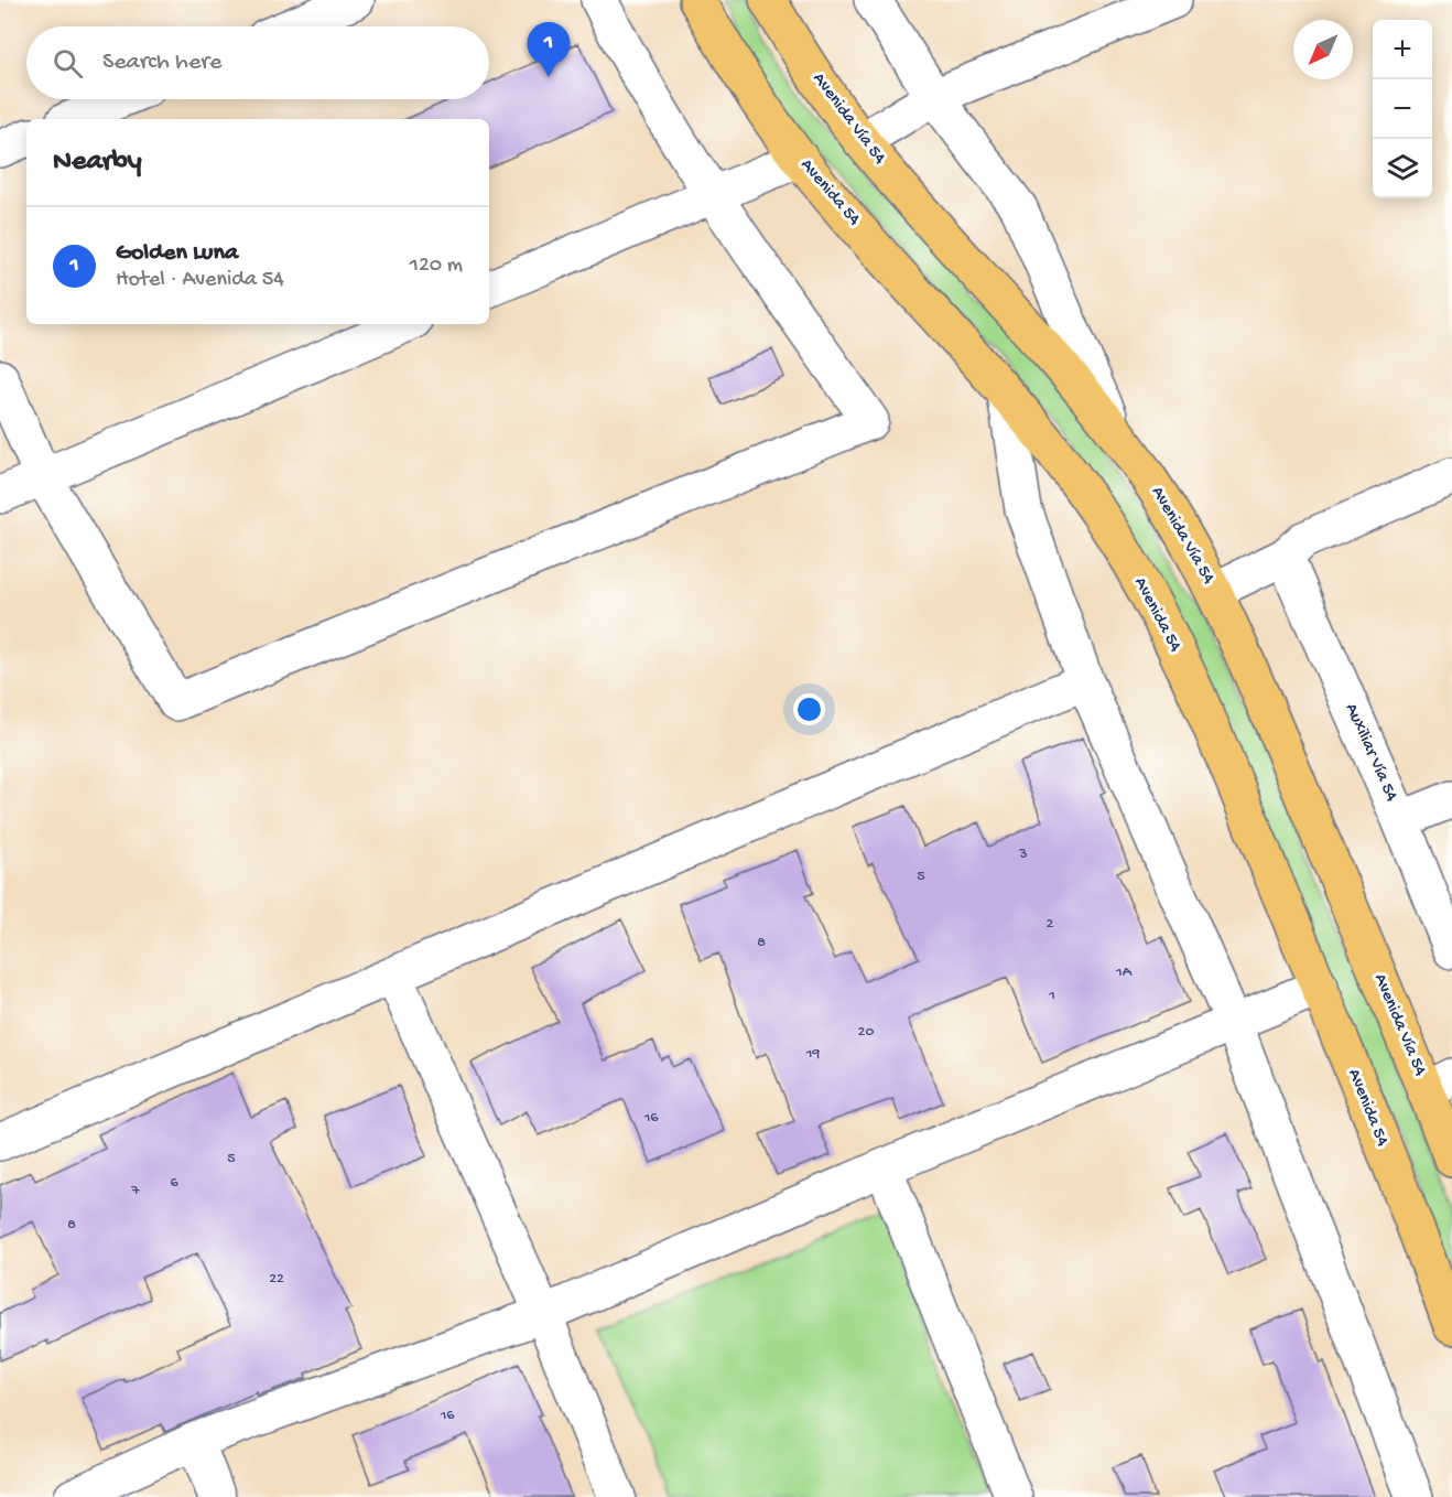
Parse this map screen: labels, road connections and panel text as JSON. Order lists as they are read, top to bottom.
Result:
{
  "streets": {
    "main road": ["Avenida Vía 54", "Avenida 54"],
    "street": ["Auxiliar Vía 54"]
  },
  "house_numbers": [
    "3",
    "5",
    "2",
    "8",
    "1A",
    "1",
    "20",
    "19",
    "16",
    "5",
    "6",
    "7",
    "8",
    "22",
    "16"
  ],
  "north": "bottom left",
  "page": {
    "map_buttons": ["+", "−"],
    "pins": "1",
    "search": "Search here",
    "heading": "Nearby",
    "list": [
      {
        "mark": "1",
        "name": "Golden Luna",
        "note": "Hotel · Avenida 54",
        "value": "120 m"
      }
    ]
  }
}
